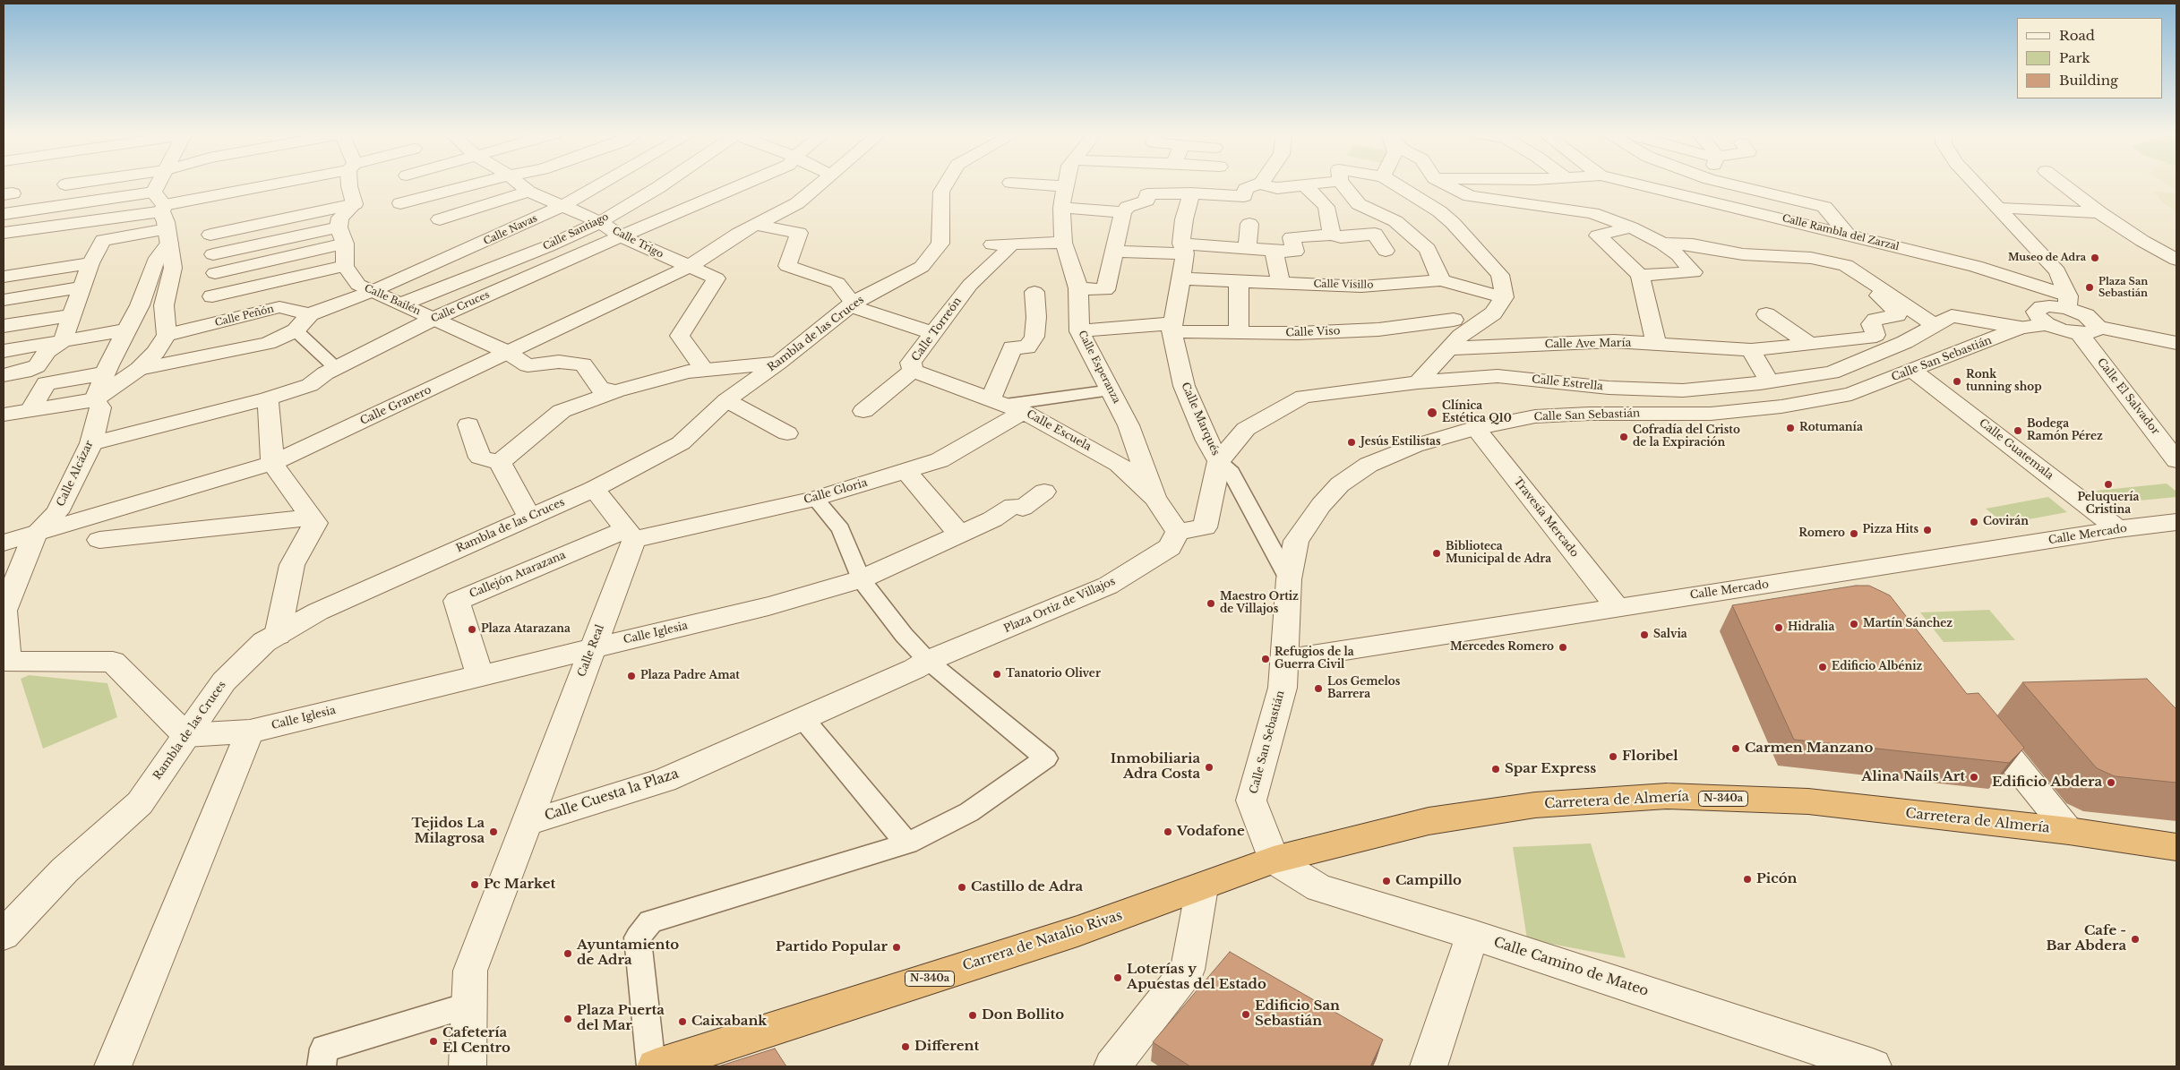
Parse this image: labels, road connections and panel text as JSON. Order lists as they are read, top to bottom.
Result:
{
  "streets": {
    "highway": ["N-340a", "Carretera de Almería", "Carrera de Natalio Rivas"],
    "street": [
      "Calle Navas",
      "Calle Santiago",
      "Calle Rambla del Zarzal",
      "Calle Trigo",
      "Calle Visillo",
      "Calle Bailén",
      "Calle Cruces",
      "Calle Peñón",
      "Calle Torreón",
      "Calle Viso",
      "Rambla de las Cruces",
      "Calle Ave María",
      "Calle San Sebastián",
      "Calle Esperanza",
      "Calle Estrella",
      "Calle El Salvador",
      "Calle Granero",
      "Calle Marqués",
      "Calle Escuela",
      "Calle Guatemala",
      "Calle Alcázar",
      "Calle Gloria",
      "Travesía Mercado",
      "Calle Mercado",
      "Callejón Atarazana",
      "Plaza Ortiz de Villajos",
      "Calle Iglesia",
      "Calle Real",
      "Calle Cuesta la Plaza",
      "Calle Camino de Mateo"
    ]
  },
  "crossings": [
    ["Calle Navas", "Calle Trigo"],
    ["Calle Navas", "Calle Bailén"],
    ["Calle Santiago", "Calle Trigo"],
    ["Calle Santiago", "Calle Bailén"],
    ["Calle Rambla del Zarzal", "Calle El Salvador"],
    ["Calle Trigo", "Calle Cruces"],
    ["Calle Trigo", "Calle Granero"],
    ["Calle Visillo", "Calle Marqués"],
    ["Calle Bailén", "Calle Cruces"],
    ["Calle Bailén", "Calle Granero"],
    ["Calle Cruces", "Calle Alcázar"],
    ["Calle Torreón", "Calle Esperanza"],
    ["Calle Torreón", "Calle Escuela"],
    ["Calle Viso", "Calle Esperanza"],
    ["Calle Viso", "Calle Marqués"],
    ["Rambla de las Cruces", "Calle Alcázar"],
    ["Rambla de las Cruces", "Calle Iglesia"],
    ["Calle San Sebastián", "Calle Estrella"],
    ["Calle San Sebastián", "Calle Guatemala"],
    ["Calle San Sebastián", "Travesía Mercado"],
    ["Calle San Sebastián", "Calle Mercado"],
    ["Calle San Sebastián", "Carretera de Almería"],
    ["Calle San Sebastián", "Carrera de Natalio Rivas"],
    ["Calle San Sebastián", "Calle Camino de Mateo"],
    ["Calle Esperanza", "Calle Escuela"],
    ["Calle Estrella", "Calle Marqués"],
    ["Calle Estrella", "Calle Escuela"],
    ["Calle Estrella", "Plaza Ortiz de Villajos"],
    ["Calle Granero", "Calle Alcázar"],
    ["Calle Escuela", "Calle Gloria"],
    ["Calle Escuela", "Plaza Ortiz de Villajos"],
    ["Calle Guatemala", "Calle Mercado"],
    ["Calle Alcázar", "Calle Iglesia"],
    ["Calle Gloria", "Callejón Atarazana"],
    ["Calle Gloria", "Calle Real"],
    ["Travesía Mercado", "Calle Mercado"],
    ["Callejón Atarazana", "Calle Iglesia"],
    ["Callejón Atarazana", "Calle Real"],
    ["Plaza Ortiz de Villajos", "Calle Cuesta la Plaza"],
    ["Calle Iglesia", "Calle Real"],
    ["Calle Real", "Calle Cuesta la Plaza"],
    ["Carretera de Almería", "Carrera de Natalio Rivas"],
    ["Carretera de Almería", "Calle Camino de Mateo"],
    ["Carrera de Natalio Rivas", "Calle Camino de Mateo"]
  ],
  "places": [
    "Museo de Adra",
    "Plaza San Sebastián",
    "Ronk tunning shop",
    "Clínica Estética Q10",
    "Rotumanía",
    "Bodega Ramón Pérez",
    "Cofradía del Cristo de la Expiración",
    "Jesús Estilistas",
    "Peluquería Cristina",
    "Covirán",
    "Pizza Hits",
    "Romero",
    "Biblioteca Municipal de Adra",
    "Maestro Ortiz de Villajos",
    "Martín Sánchez",
    "Hidralia",
    "Plaza Atarazana",
    "Salvia",
    "Mercedes Romero",
    "Refugios de la Guerra Civil",
    "Edificio Albéniz",
    "Tanatorio Oliver",
    "Plaza Padre Amat",
    "Los Gemelos Barrera",
    "Carmen Manzano",
    "Floribel",
    "Inmobiliaria Adra Costa",
    "Spar Express",
    "Alina Nails Art",
    "Edificio Abdera",
    "Tejidos La Milagrosa",
    "Vodafone",
    "Picón",
    "Campillo",
    "Pc Market",
    "Castillo de Adra",
    "Cafe - Bar Abdera",
    "Partido Popular",
    "Ayuntamiento de Adra",
    "Loterías y Apuestas del Estado",
    "Edificio San Sebastián",
    "Don Bollito",
    "Plaza Puerta del Mar",
    "Caixabank",
    "Cafetería El Centro",
    "Different"
  ],
  "legend": ["Road", "Park", "Building"]
}
